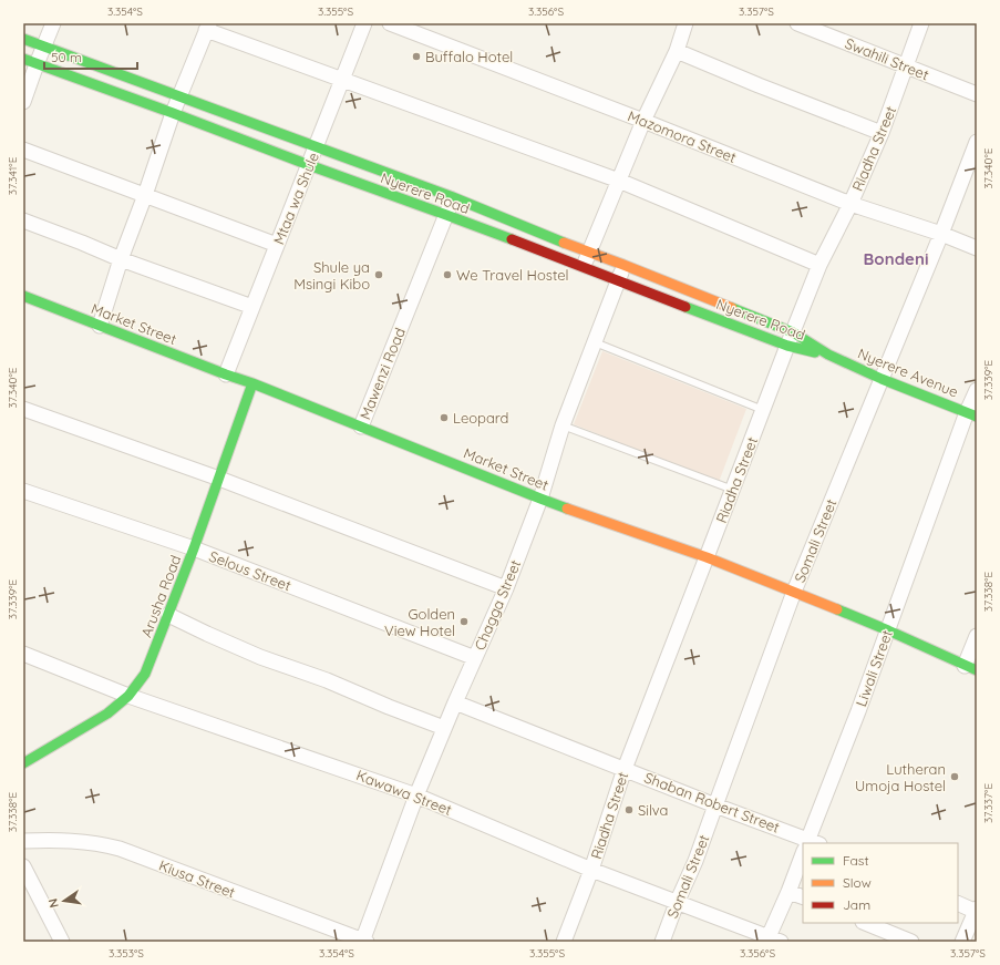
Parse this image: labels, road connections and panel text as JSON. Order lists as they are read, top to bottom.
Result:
{
  "streets": {
    "main road": [
      "Nyerere Road",
      "Market Street",
      "Nyerere Avenue",
      "Arusha Road"
    ],
    "street": [
      "Swahili Street",
      "Mazomora Street",
      "Riadha Street",
      "Mtaa wa Shule",
      "Mawenzi Road",
      "Somali Street",
      "Selous Street",
      "Chagga Street",
      "Liwali Street",
      "Kawawa Street",
      "Shaban Robert Street",
      "Kiusa Street"
    ]
  },
  "crossings": [
    ["Swahili Street", "Riadha Street"],
    ["Mazomora Street", "Riadha Street"],
    ["Mazomora Street", "Somali Street"],
    ["Riadha Street", "Nyerere Road"],
    ["Riadha Street", "Market Street"],
    ["Riadha Street", "Kawawa Street"],
    ["Riadha Street", "Shaban Robert Street"],
    ["Nyerere Road", "Mtaa wa Shule"],
    ["Nyerere Road", "Nyerere Avenue"],
    ["Nyerere Road", "Mawenzi Road"],
    ["Nyerere Road", "Chagga Street"],
    ["Mtaa wa Shule", "Market Street"],
    ["Market Street", "Mawenzi Road"],
    ["Market Street", "Somali Street"],
    ["Market Street", "Arusha Road"],
    ["Market Street", "Chagga Street"],
    ["Market Street", "Liwali Street"],
    ["Nyerere Avenue", "Somali Street"],
    ["Nyerere Avenue", "Liwali Street"],
    ["Somali Street", "Kawawa Street"],
    ["Somali Street", "Shaban Robert Street"],
    ["Selous Street", "Arusha Road"],
    ["Selous Street", "Chagga Street"],
    ["Arusha Road", "Kawawa Street"],
    ["Chagga Street", "Kawawa Street"],
    ["Chagga Street", "Shaban Robert Street"],
    ["Chagga Street", "Kiusa Street"],
    ["Liwali Street", "Kawawa Street"]
  ],
  "districts": ["Bondeni"],
  "places": [
    "Buffalo Hotel",
    "Shule ya Msingi Kibo",
    "We Travel Hostel",
    "Leopard",
    "Golden View Hotel",
    "Lutheran Umoja Hostel",
    "Silva"
  ],
  "legend": ["Fast", "Slow", "Jam"],
  "scale_bar": "50 m",
  "north": "left",
  "coordinates": [
    "3.354°S",
    "3.355°S",
    "3.356°S",
    "3.357°S",
    "37.340°E",
    "37.341°E",
    "37.339°E",
    "37.338°E",
    "37.337°E",
    "3.353°S"
  ]
}
